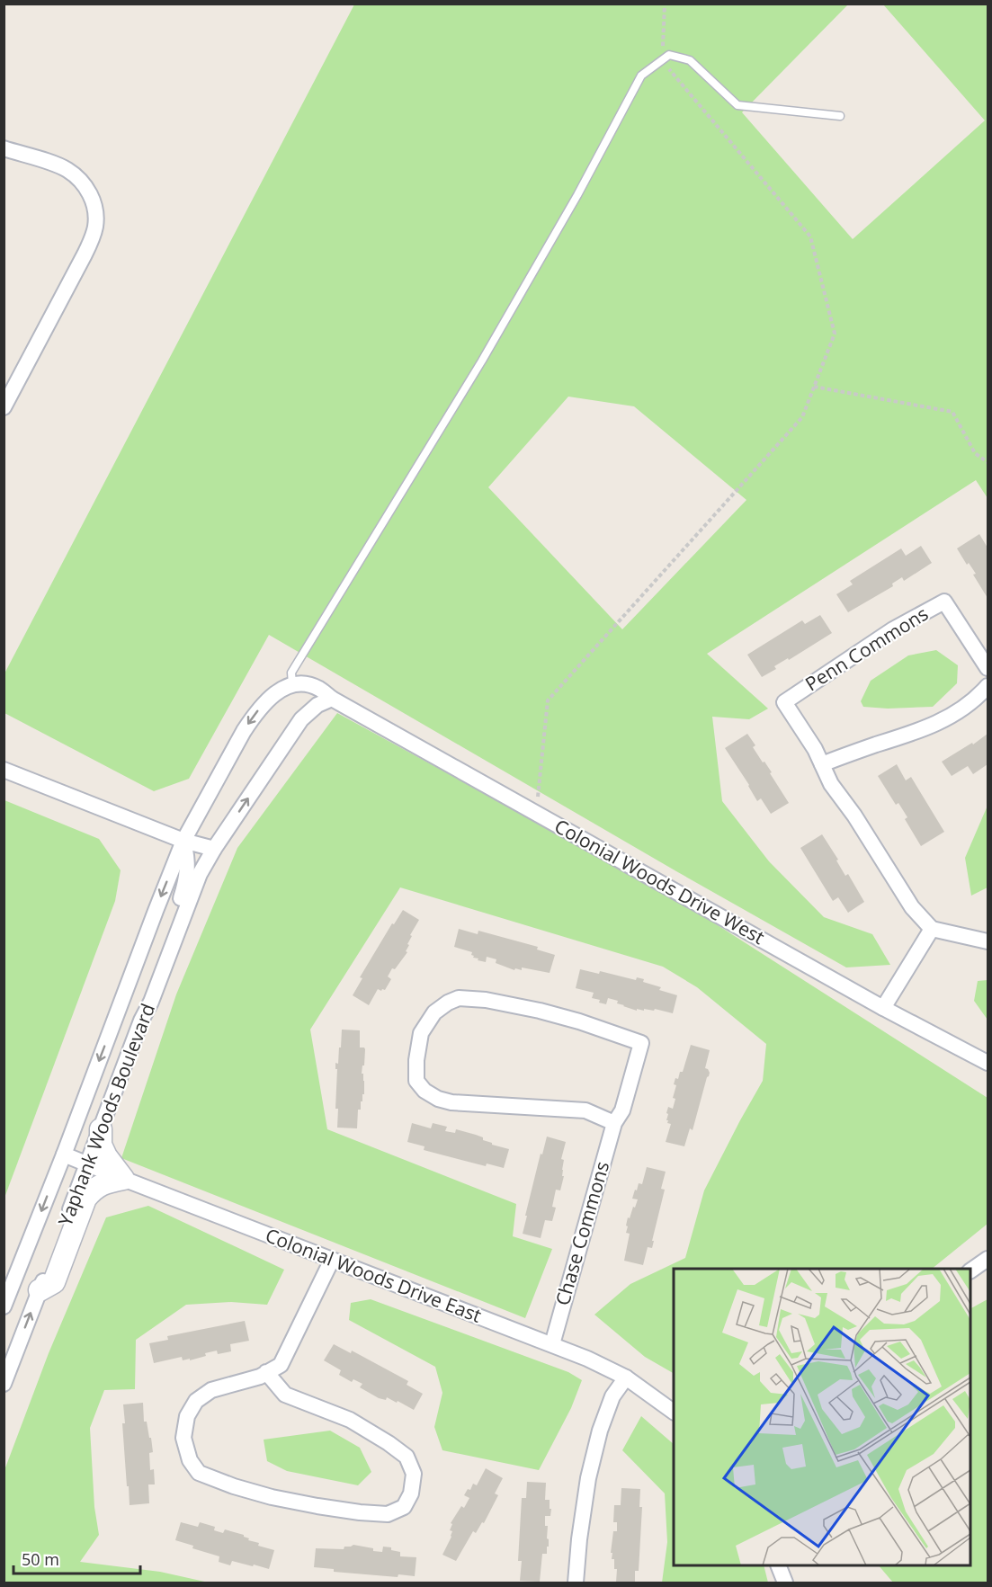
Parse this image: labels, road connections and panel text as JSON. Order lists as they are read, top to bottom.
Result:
{
  "streets": {
    "street": [
      "Penn Commons",
      "Colonial Woods Drive West",
      "Yaphank Woods Boulevard",
      "Chase Commons",
      "Colonial Woods Drive East"
    ]
  },
  "crossings": [
    ["Colonial Woods Drive West", "Yaphank Woods Boulevard"],
    ["Yaphank Woods Boulevard", "Colonial Woods Drive East"],
    ["Chase Commons", "Colonial Woods Drive East"]
  ],
  "scale_bar": "50 m"
}
